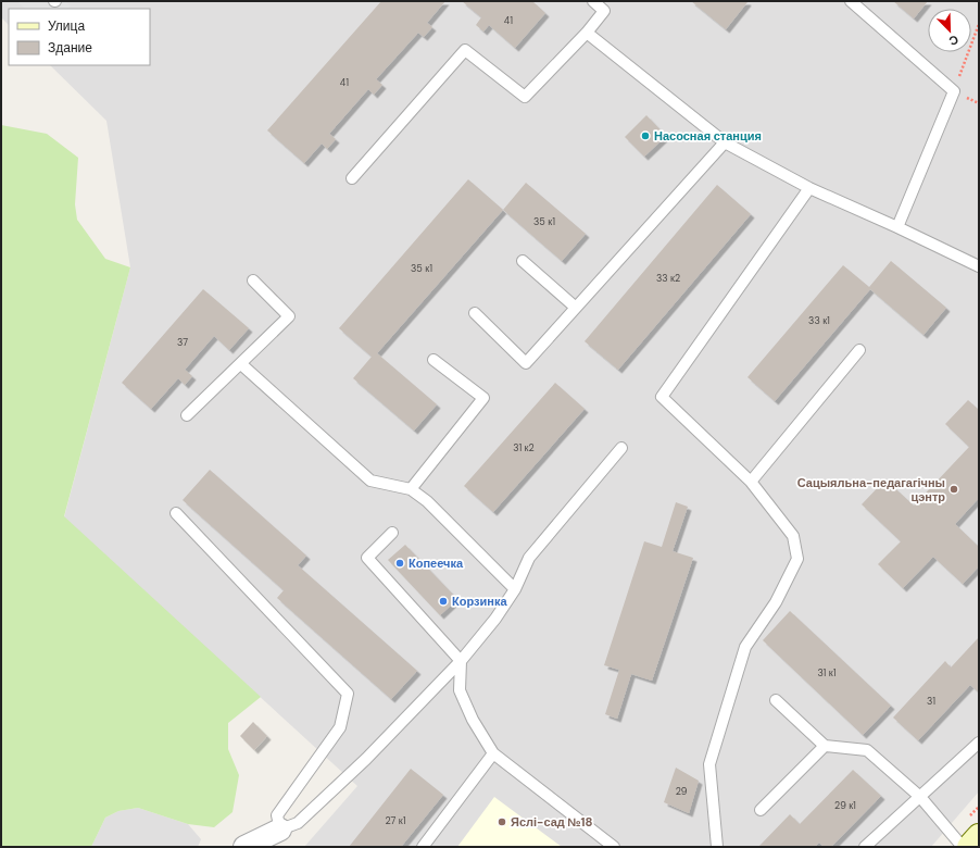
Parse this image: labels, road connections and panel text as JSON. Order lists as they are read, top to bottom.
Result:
{
  "places": [
    "Насосная станция",
    "Сацыяльна-педагагічны цэнтр",
    "Копеечка",
    "Корзинка",
    "Яслі-сад №18"
  ],
  "house_numbers": [
    "41",
    "41",
    "35 к1",
    "35 к1",
    "33 к2",
    "33 к1",
    "37",
    "31 к2",
    "31 к1",
    "31",
    "29",
    "29 к1",
    "27 к1"
  ],
  "legend": ["Улица", "Здание"],
  "north": "bottom right"
}
